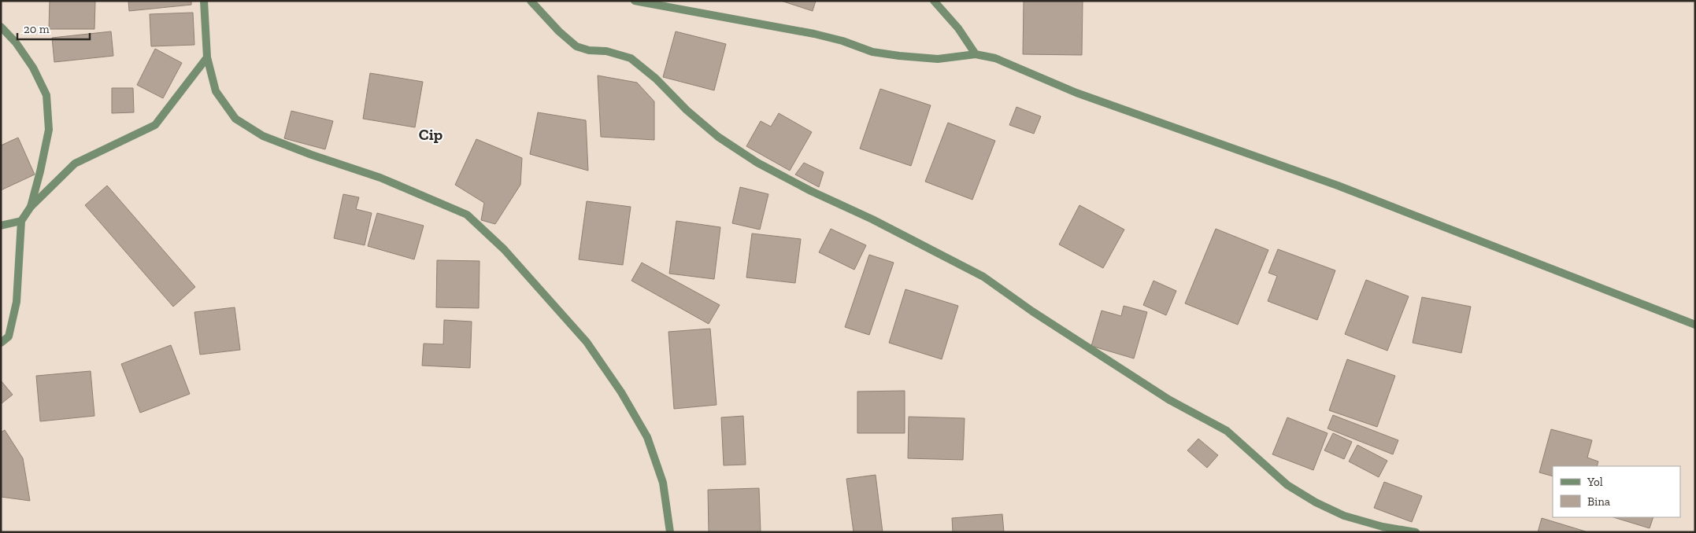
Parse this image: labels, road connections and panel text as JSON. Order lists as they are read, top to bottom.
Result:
{
  "districts": ["Cip"],
  "legend": ["Yol", "Bina"],
  "scale_bar": "20 m"
}
